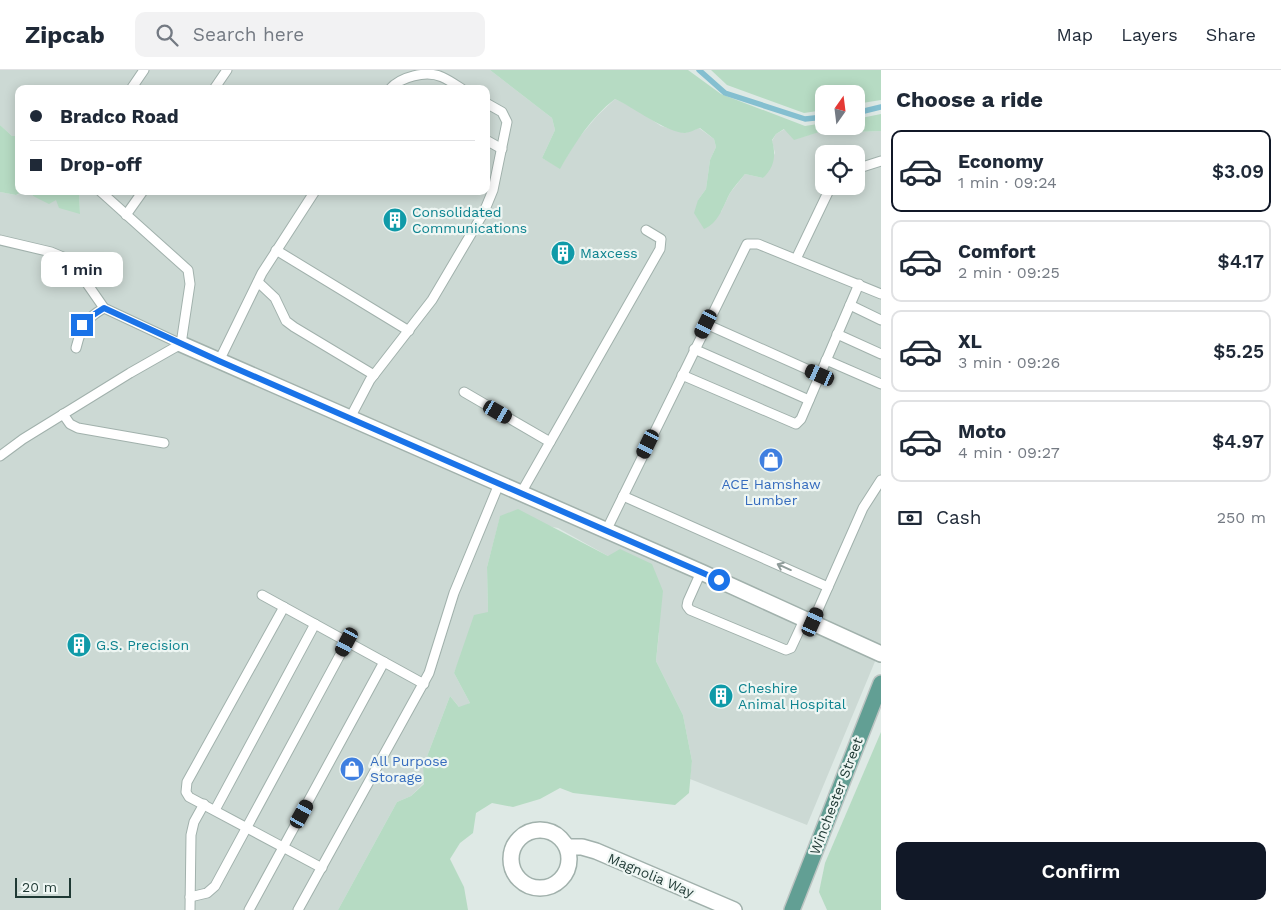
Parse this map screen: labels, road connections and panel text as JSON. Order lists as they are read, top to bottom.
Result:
{
  "streets": {
    "main road": ["Winchester Street"],
    "street": ["Magnolia Way"]
  },
  "places": {
    "building": [
      "Consolidated Communications",
      "Maxcess",
      "G.S. Precision",
      "Cheshire Animal Hospital"
    ],
    "shop": ["ACE Hamshaw Lumber", "All Purpose Storage"]
  },
  "scale_bar": "20 m",
  "north": "top",
  "page": {
    "header": "Zipcab",
    "search": "Search here",
    "nav": ["Map", "Layers", "Share"],
    "heading": "Choose a ride",
    "banner": ["Bradco Road", "Drop-off"],
    "list": [
      {
        "name": "Economy",
        "note": "1 min · 09:24",
        "value": "$3.09"
      },
      {
        "name": "Comfort",
        "note": "2 min · 09:25",
        "value": "$4.17"
      },
      {
        "name": "XL",
        "note": "3 min · 09:26",
        "value": "$5.25"
      },
      {
        "name": "Moto",
        "note": "4 min · 09:27",
        "value": "$4.97"
      }
    ],
    "bubble": "1 min",
    "pay": ["Cash", "250 m"],
    "buttons": "Confirm",
    "scale": "20 m"
  }
}
